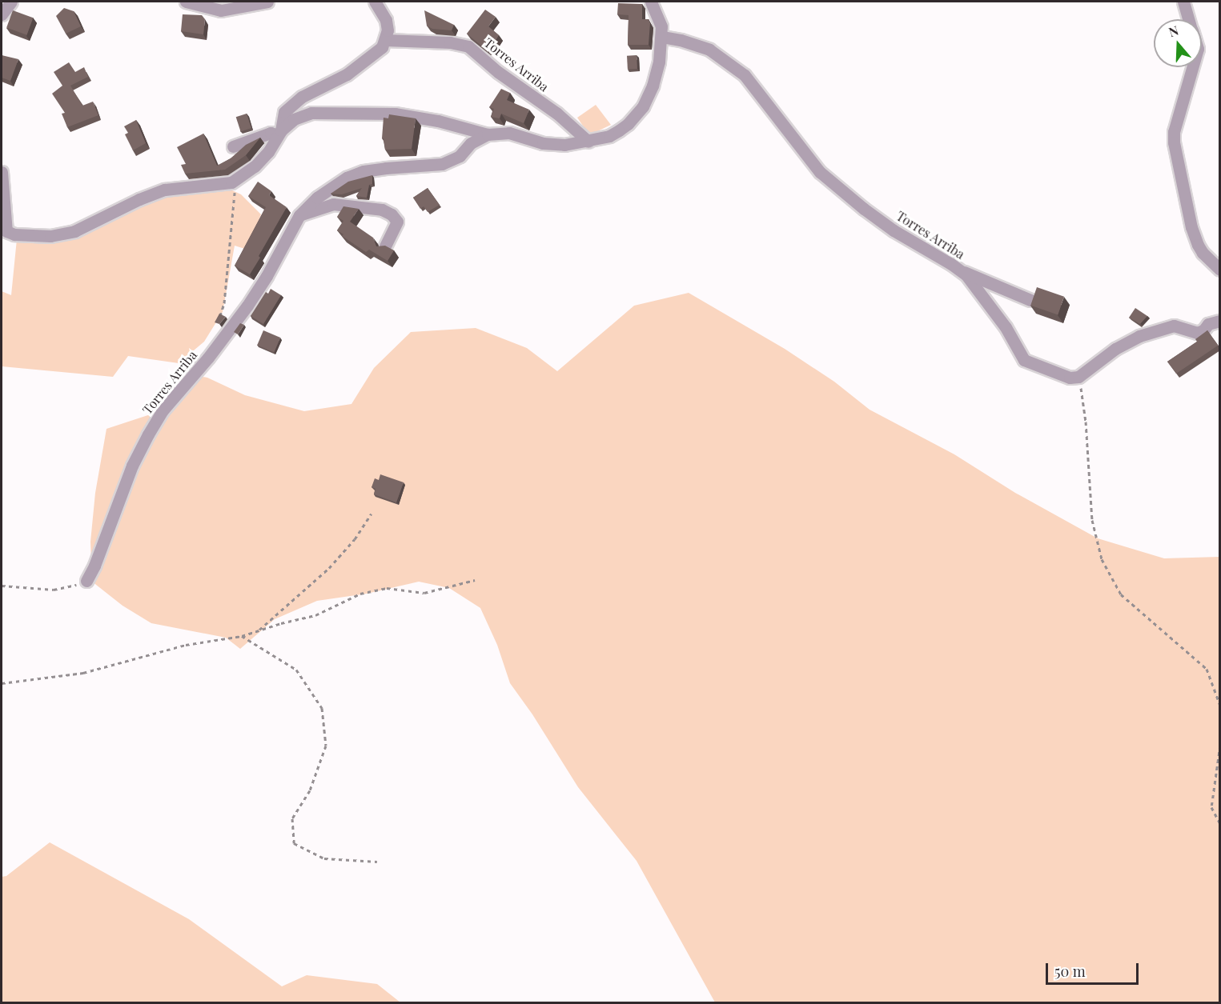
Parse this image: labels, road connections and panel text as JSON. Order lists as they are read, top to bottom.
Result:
{
  "streets": {
    "street": ["Torres Arriba"]
  },
  "scale_bar": "50 m",
  "north": "top"
}
